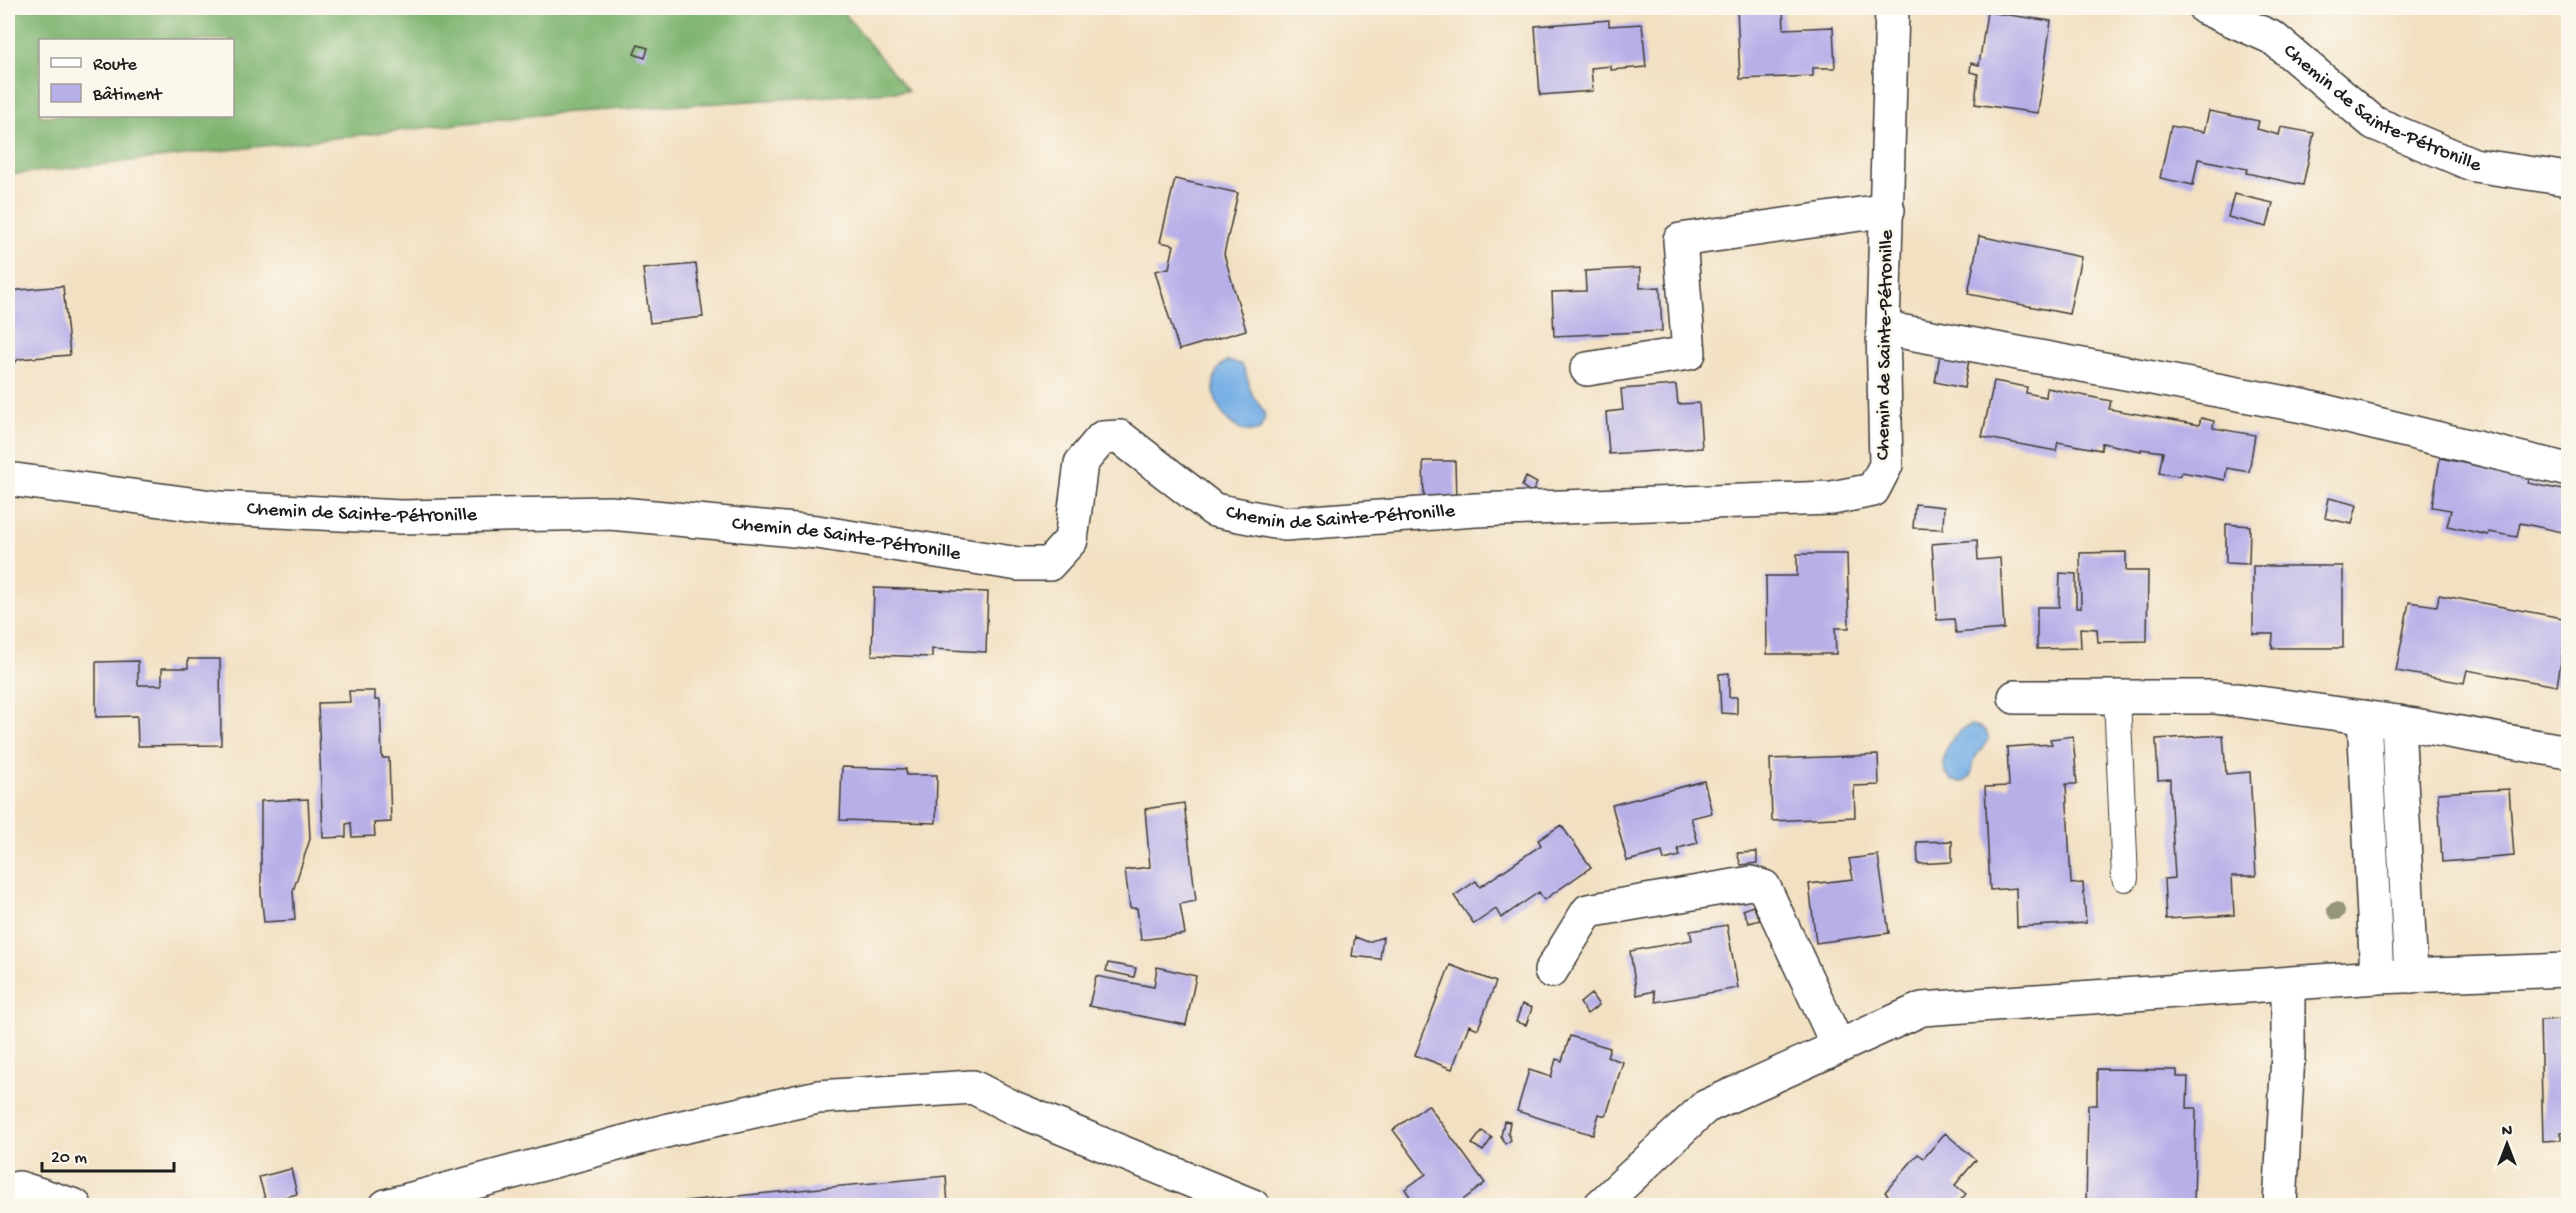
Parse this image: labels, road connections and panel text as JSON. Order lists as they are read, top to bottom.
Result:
{
  "streets": {
    "street": ["Chemin de Sainte-Pétronille"]
  },
  "legend": ["Route", "Bâtiment"],
  "scale_bar": "20 m",
  "north": "top"
}
